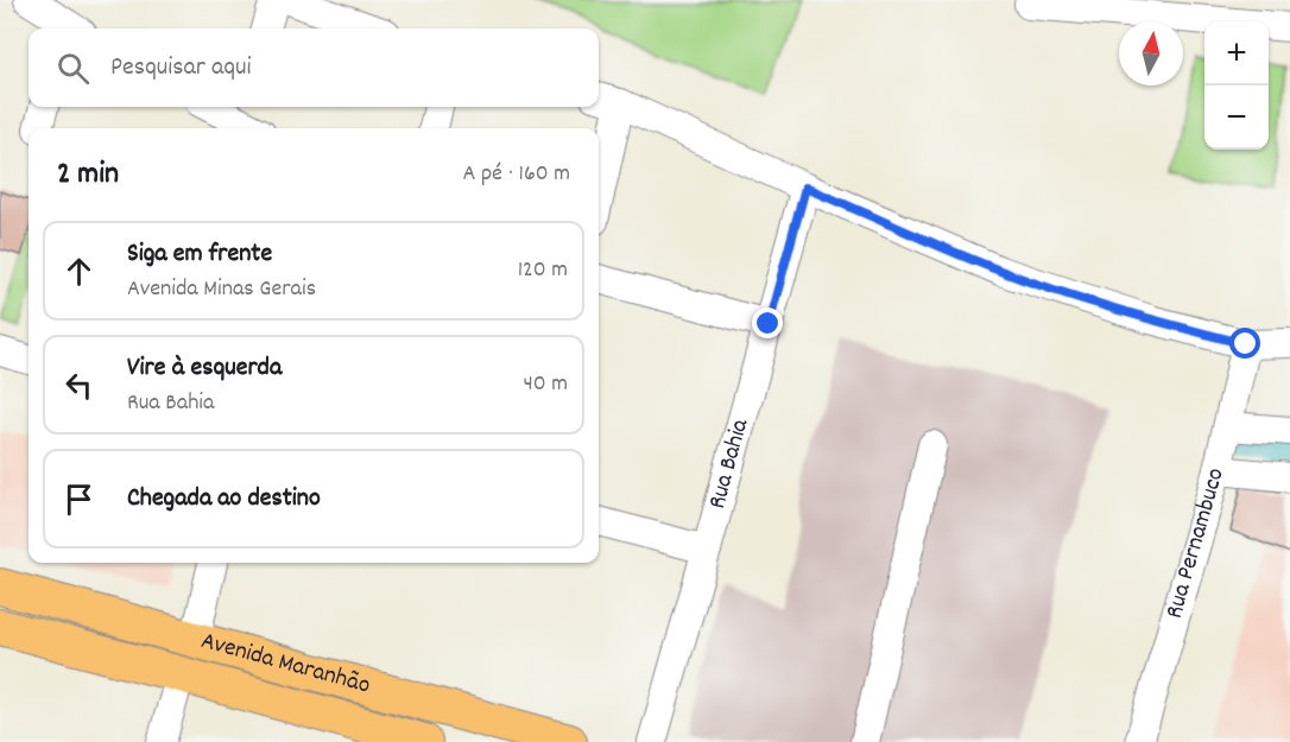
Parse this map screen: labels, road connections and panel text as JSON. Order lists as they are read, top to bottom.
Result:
{
  "streets": {
    "main road": ["Avenida Maranhão"],
    "street": ["Rua Bahia", "Rua Pernambuco"]
  },
  "north": "top",
  "page": {
    "map_buttons": ["+", "−"],
    "search": "Pesquisar aqui",
    "heading": ["2 min", "A pé · 160 m"],
    "list": [
      ["Siga em frente", "Avenida Minas Gerais", "120 m"],
      ["Vire à esquerda", "Rua Bahia", "40 m"],
      "Chegada ao destino"
    ]
  }
}
